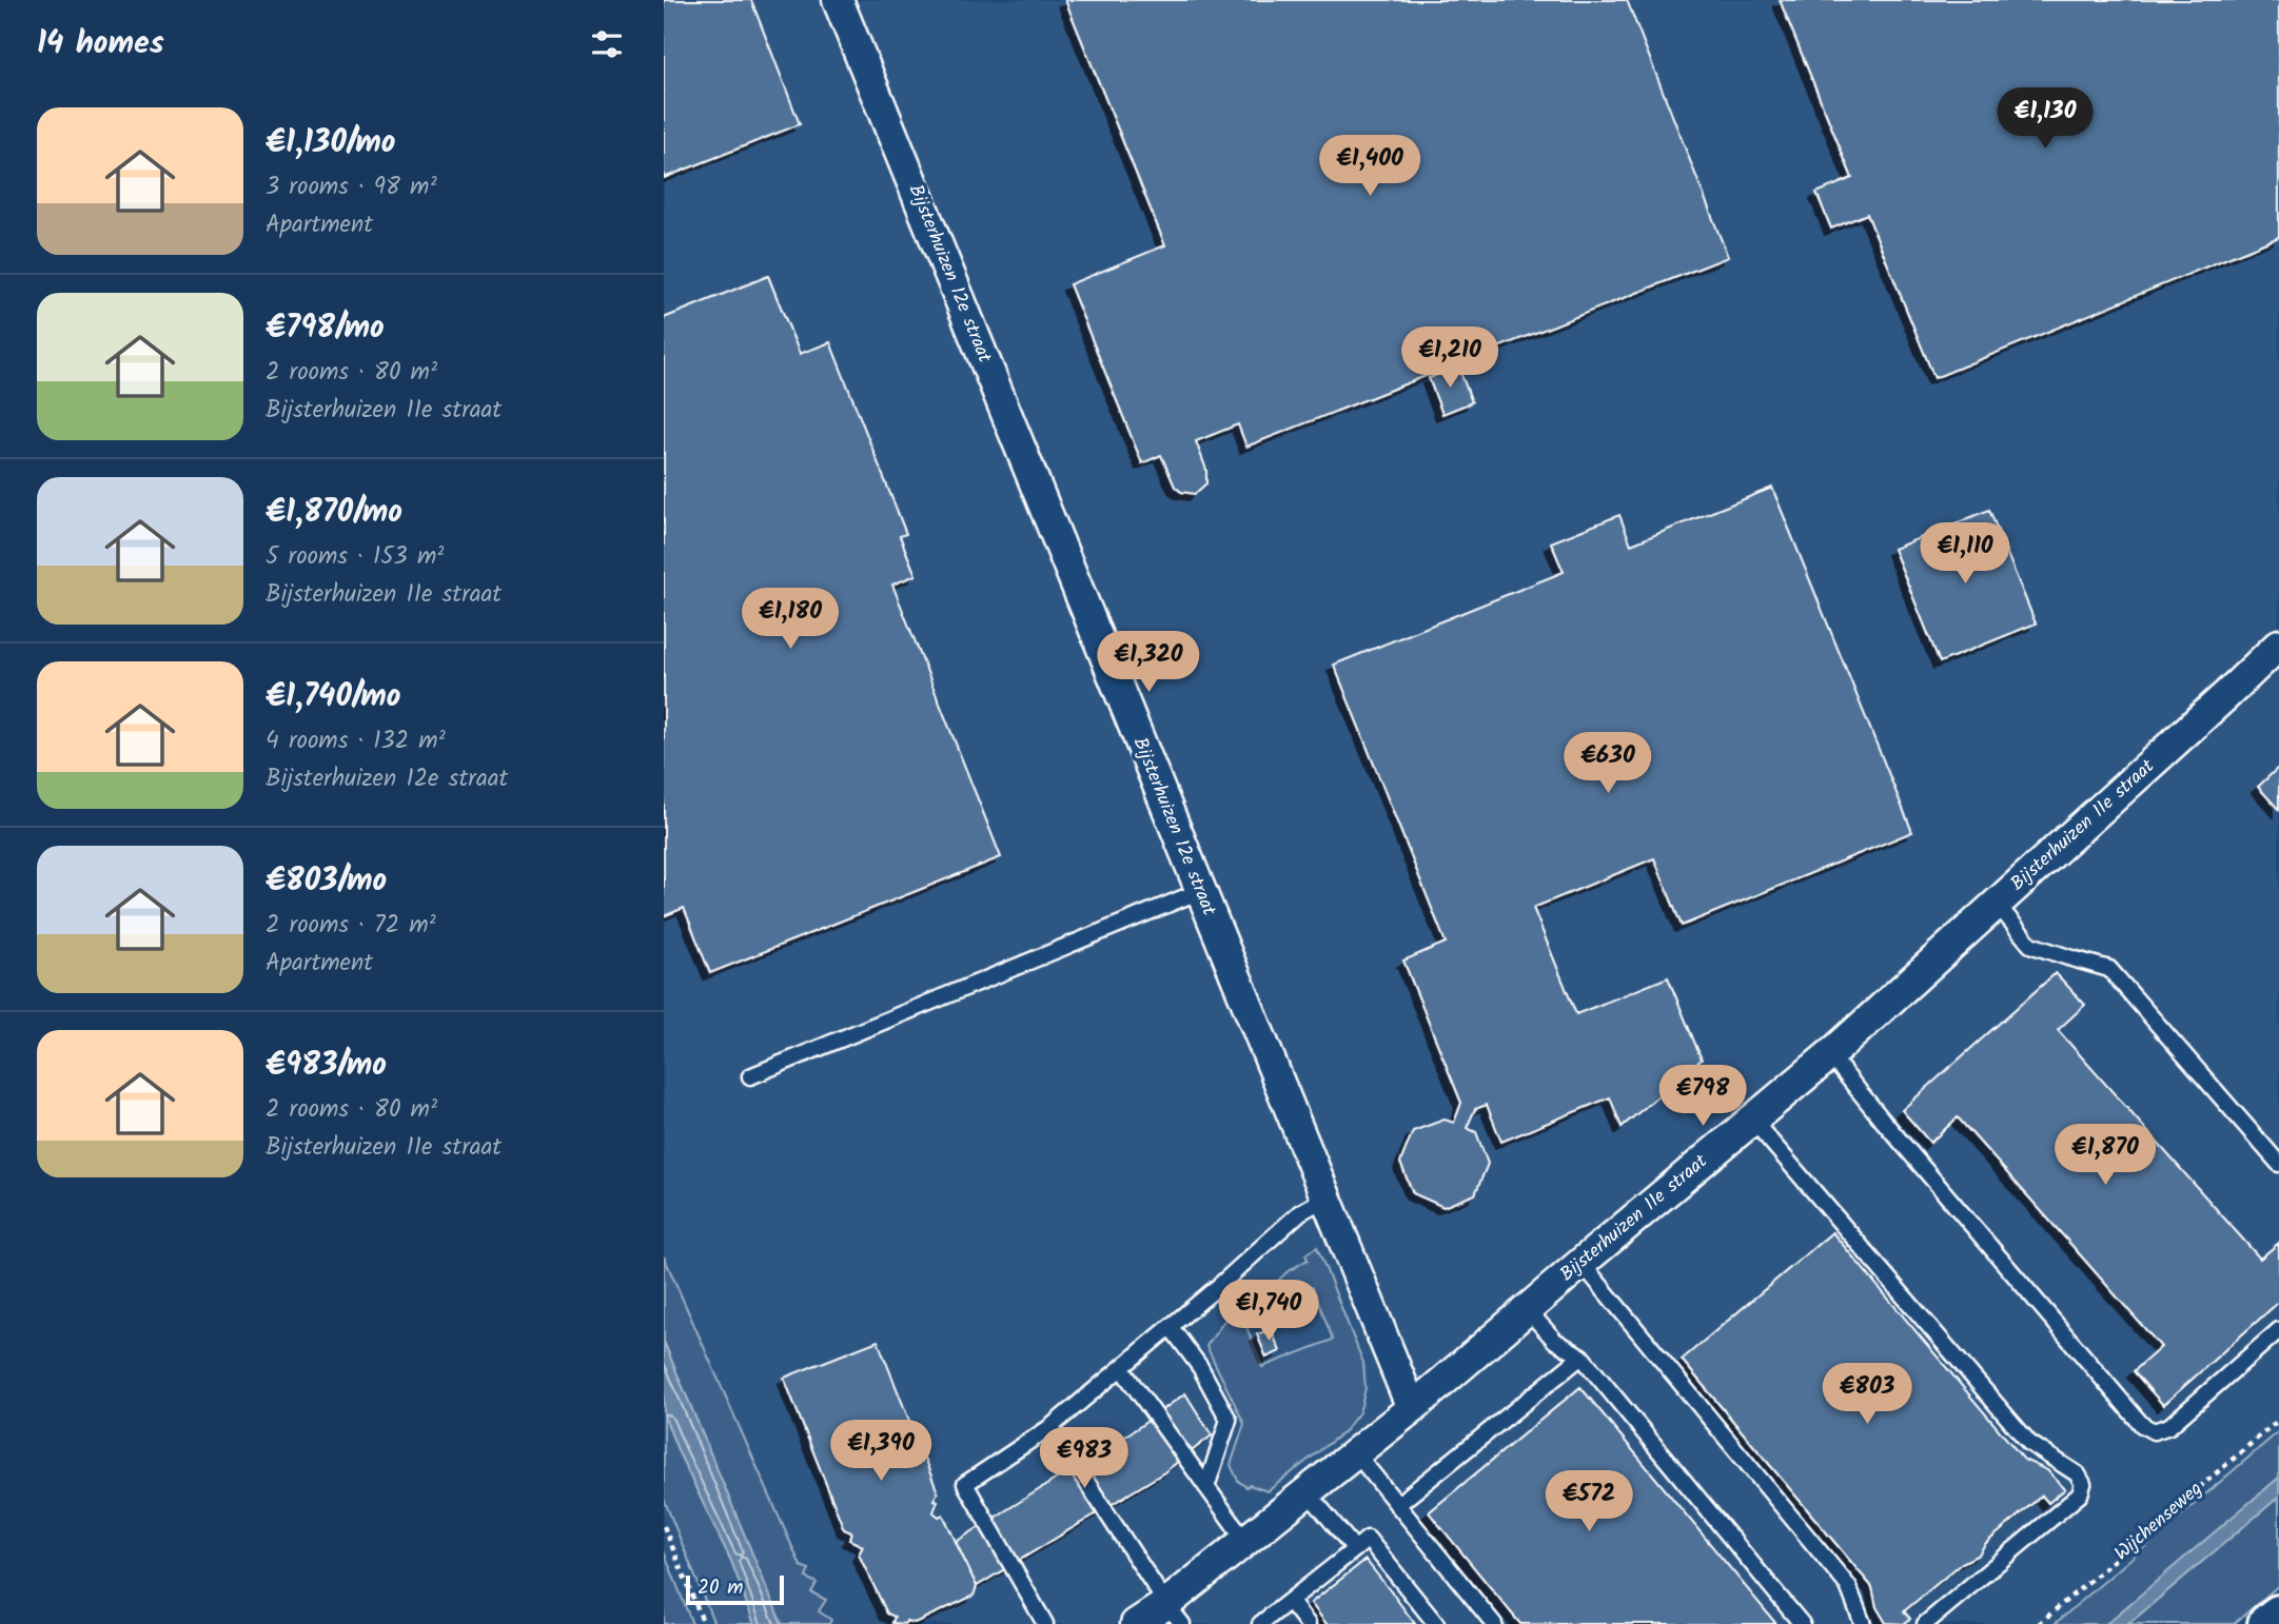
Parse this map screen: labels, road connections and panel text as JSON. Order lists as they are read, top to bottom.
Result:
{
  "streets": {
    "street": ["Bijsterhuizen 12e straat", "Bijsterhuizen 11e straat"],
    "path": ["Wijchenseweg"]
  },
  "crossings": [
    ["Bijsterhuizen 12e straat", "Bijsterhuizen 11e straat"]
  ],
  "scale_bar": "20 m",
  "page": {
    "heading": "14 homes",
    "price": [
      "€1,130",
      "€1,400",
      "€1,210",
      "€1,110",
      "€1,180",
      "€1,320",
      "€630",
      "€798",
      "€1,870",
      "€1,740",
      "€803",
      "€1,390",
      "€983",
      "€572"
    ],
    "list": [
      {
        "name": "€1,130/mo",
        "note": "3 rooms · 98 m² · Apartment"
      },
      {
        "name": "€798/mo",
        "note": "2 rooms · 80 m² · Bijsterhuizen 11e straat"
      },
      {
        "name": "€1,870/mo",
        "note": "5 rooms · 153 m² · Bijsterhuizen 11e straat"
      },
      {
        "name": "€1,740/mo",
        "note": "4 rooms · 132 m² · Bijsterhuizen 12e straat"
      },
      {
        "name": "€803/mo",
        "note": "2 rooms · 72 m² · Apartment"
      },
      {
        "name": "€983/mo",
        "note": "2 rooms · 80 m² · Bijsterhuizen 11e straat"
      }
    ],
    "scale": "20 m"
  }
}
